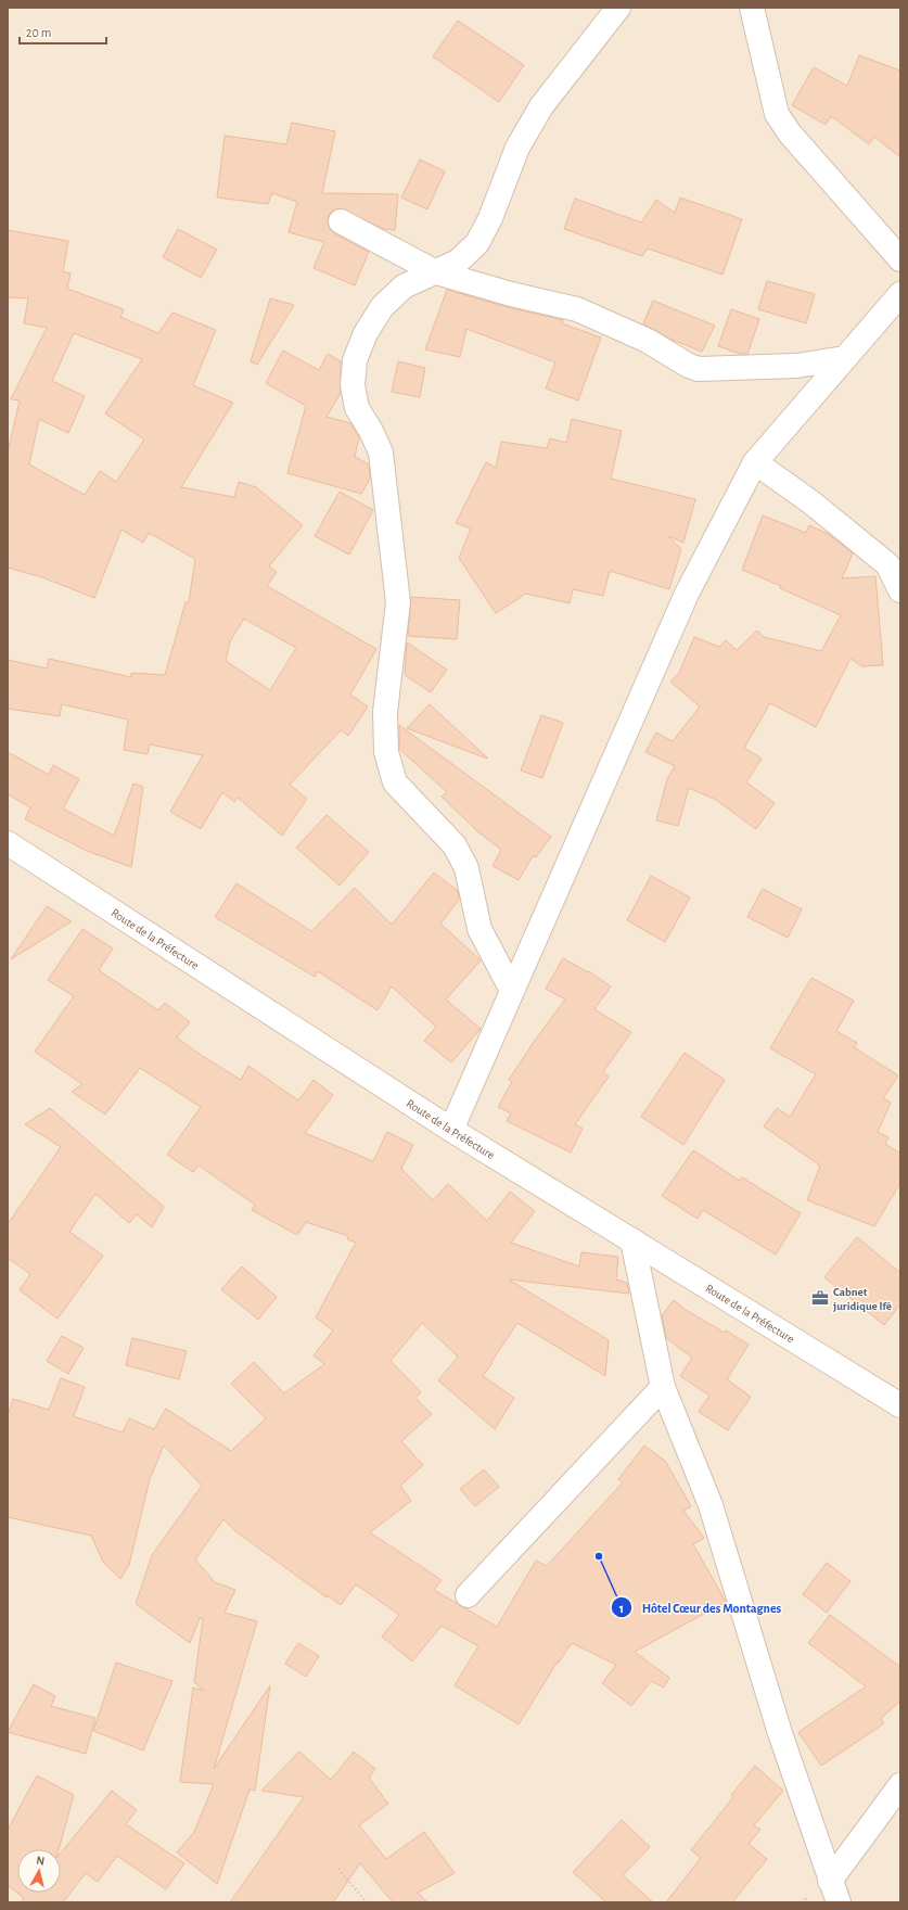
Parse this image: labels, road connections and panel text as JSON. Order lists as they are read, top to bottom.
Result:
{
  "streets": {
    "street": ["Route de la Préfecture"]
  },
  "places": {
    "office": ["Cabnet juridique lfê"],
    "other": ["Hôtel Cœur des Montagnes"]
  },
  "scale_bar": "20 m",
  "north": "top"
}
